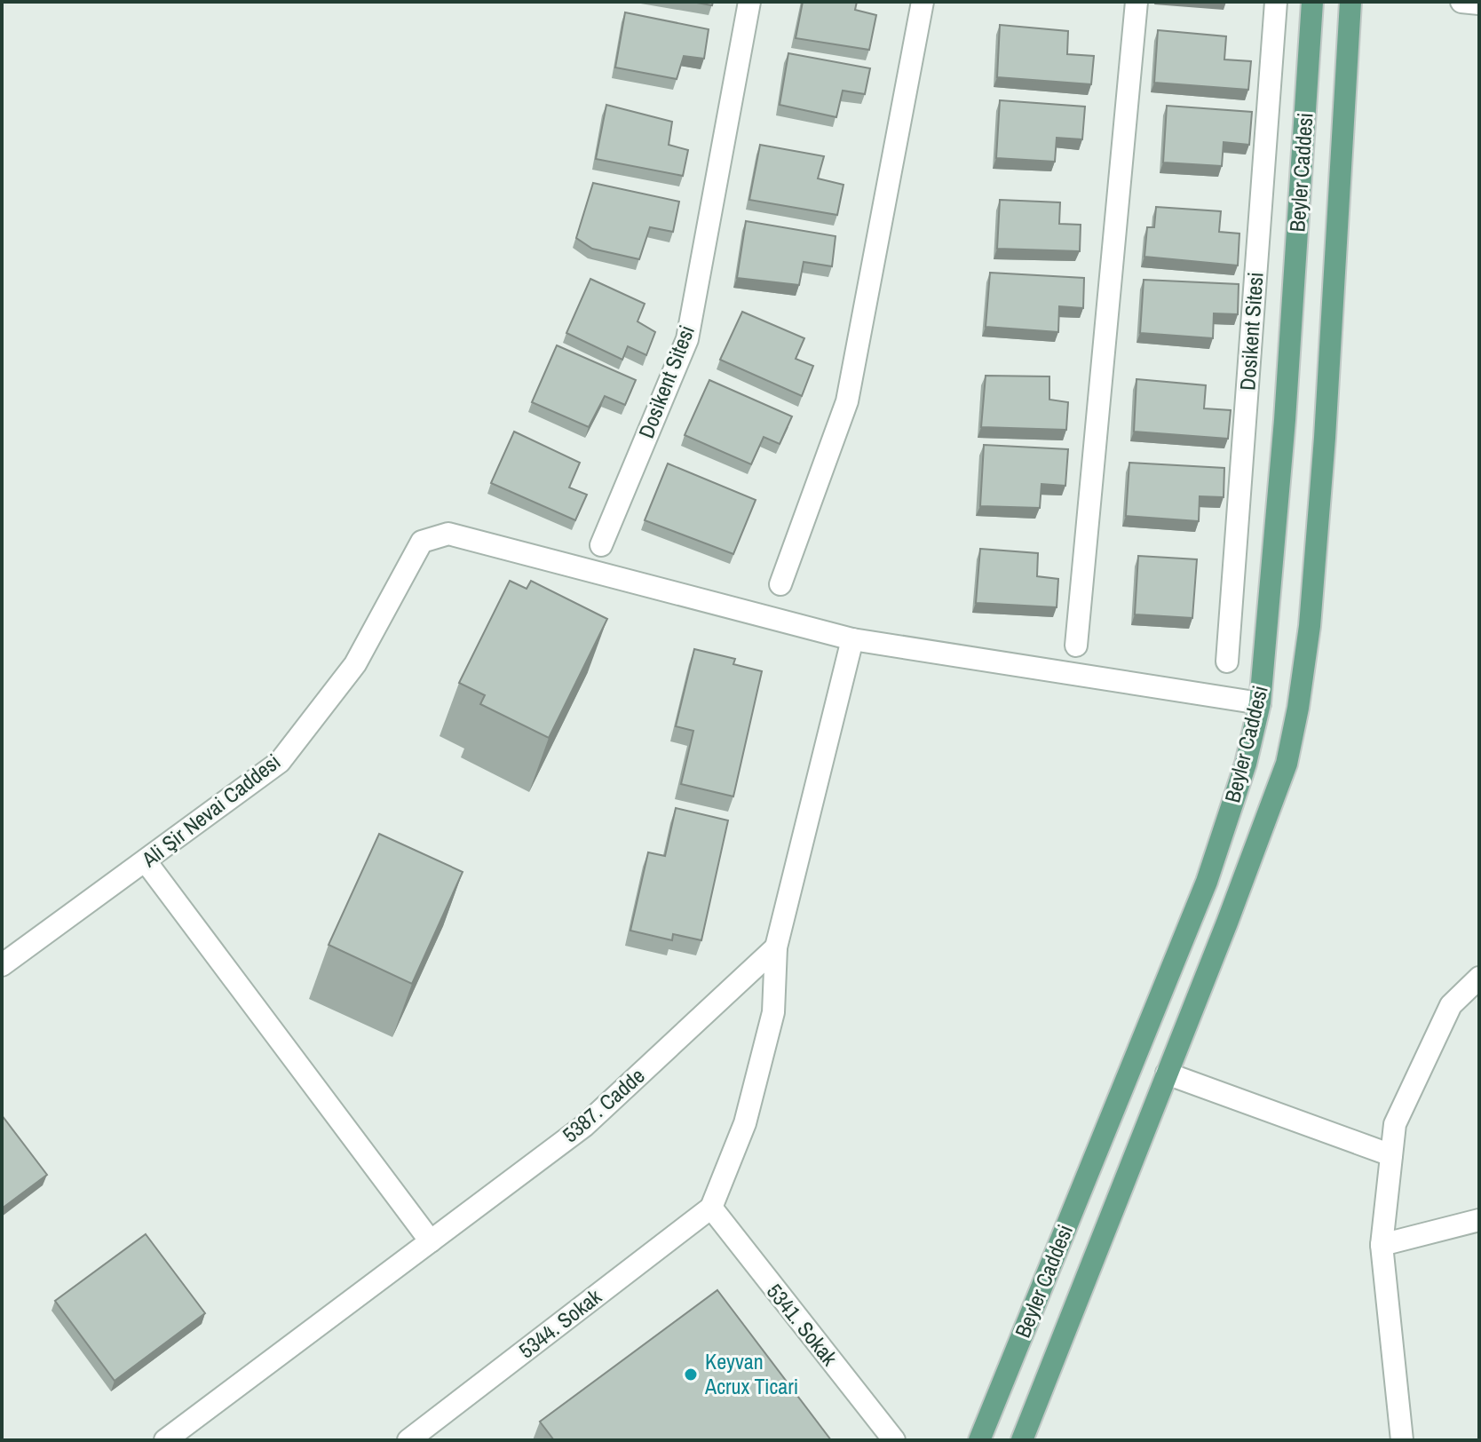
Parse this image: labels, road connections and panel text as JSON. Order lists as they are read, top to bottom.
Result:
{
  "streets": {
    "main road": ["Beyler Caddesi"],
    "street": [
      "Dosikent Sitesi",
      "Ali Şir Nevai Caddesi",
      "5387. Cadde",
      "5344. Sokak",
      "5341. Sokak"
    ]
  },
  "crossings": [
    ["5344. Sokak", "5341. Sokak"]
  ],
  "places": ["Keyvan Acrux Ticari"]
}
